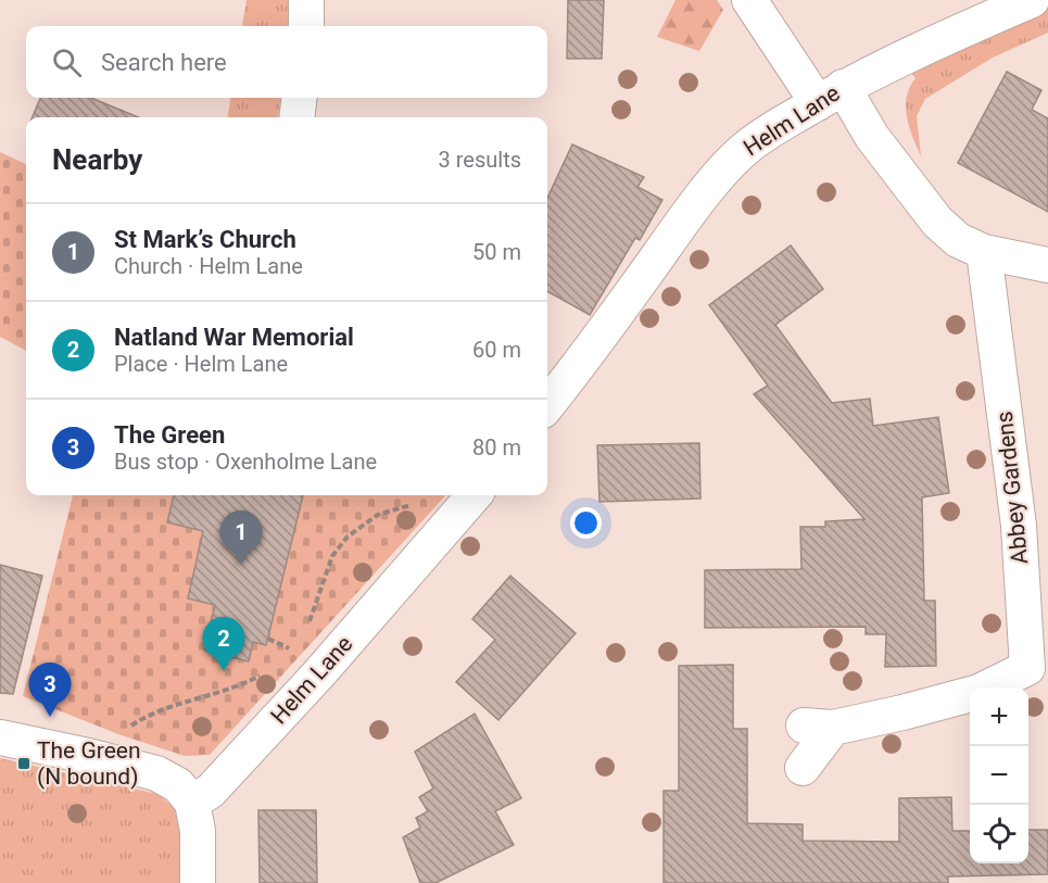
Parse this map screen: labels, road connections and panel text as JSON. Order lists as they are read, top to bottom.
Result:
{
  "streets": {
    "street": ["Helm Lane", "Abbey Gardens"]
  },
  "places": {
    "transit": ["The Green (N bound)"]
  },
  "page": {
    "search": "Search here",
    "heading": ["Nearby", "3 results"],
    "list": [
      {
        "mark": "1",
        "name": "St Mark’s Church",
        "note": "Church · Helm Lane",
        "value": "50 m"
      },
      {
        "mark": "2",
        "name": "Natland War Memorial",
        "note": "Place · Helm Lane",
        "value": "60 m"
      },
      {
        "mark": "3",
        "name": "The Green",
        "note": "Bus stop · Oxenholme Lane",
        "value": "80 m"
      }
    ],
    "pins": ["1", "2", "3"],
    "map_buttons": ["+", "−"]
  }
}
